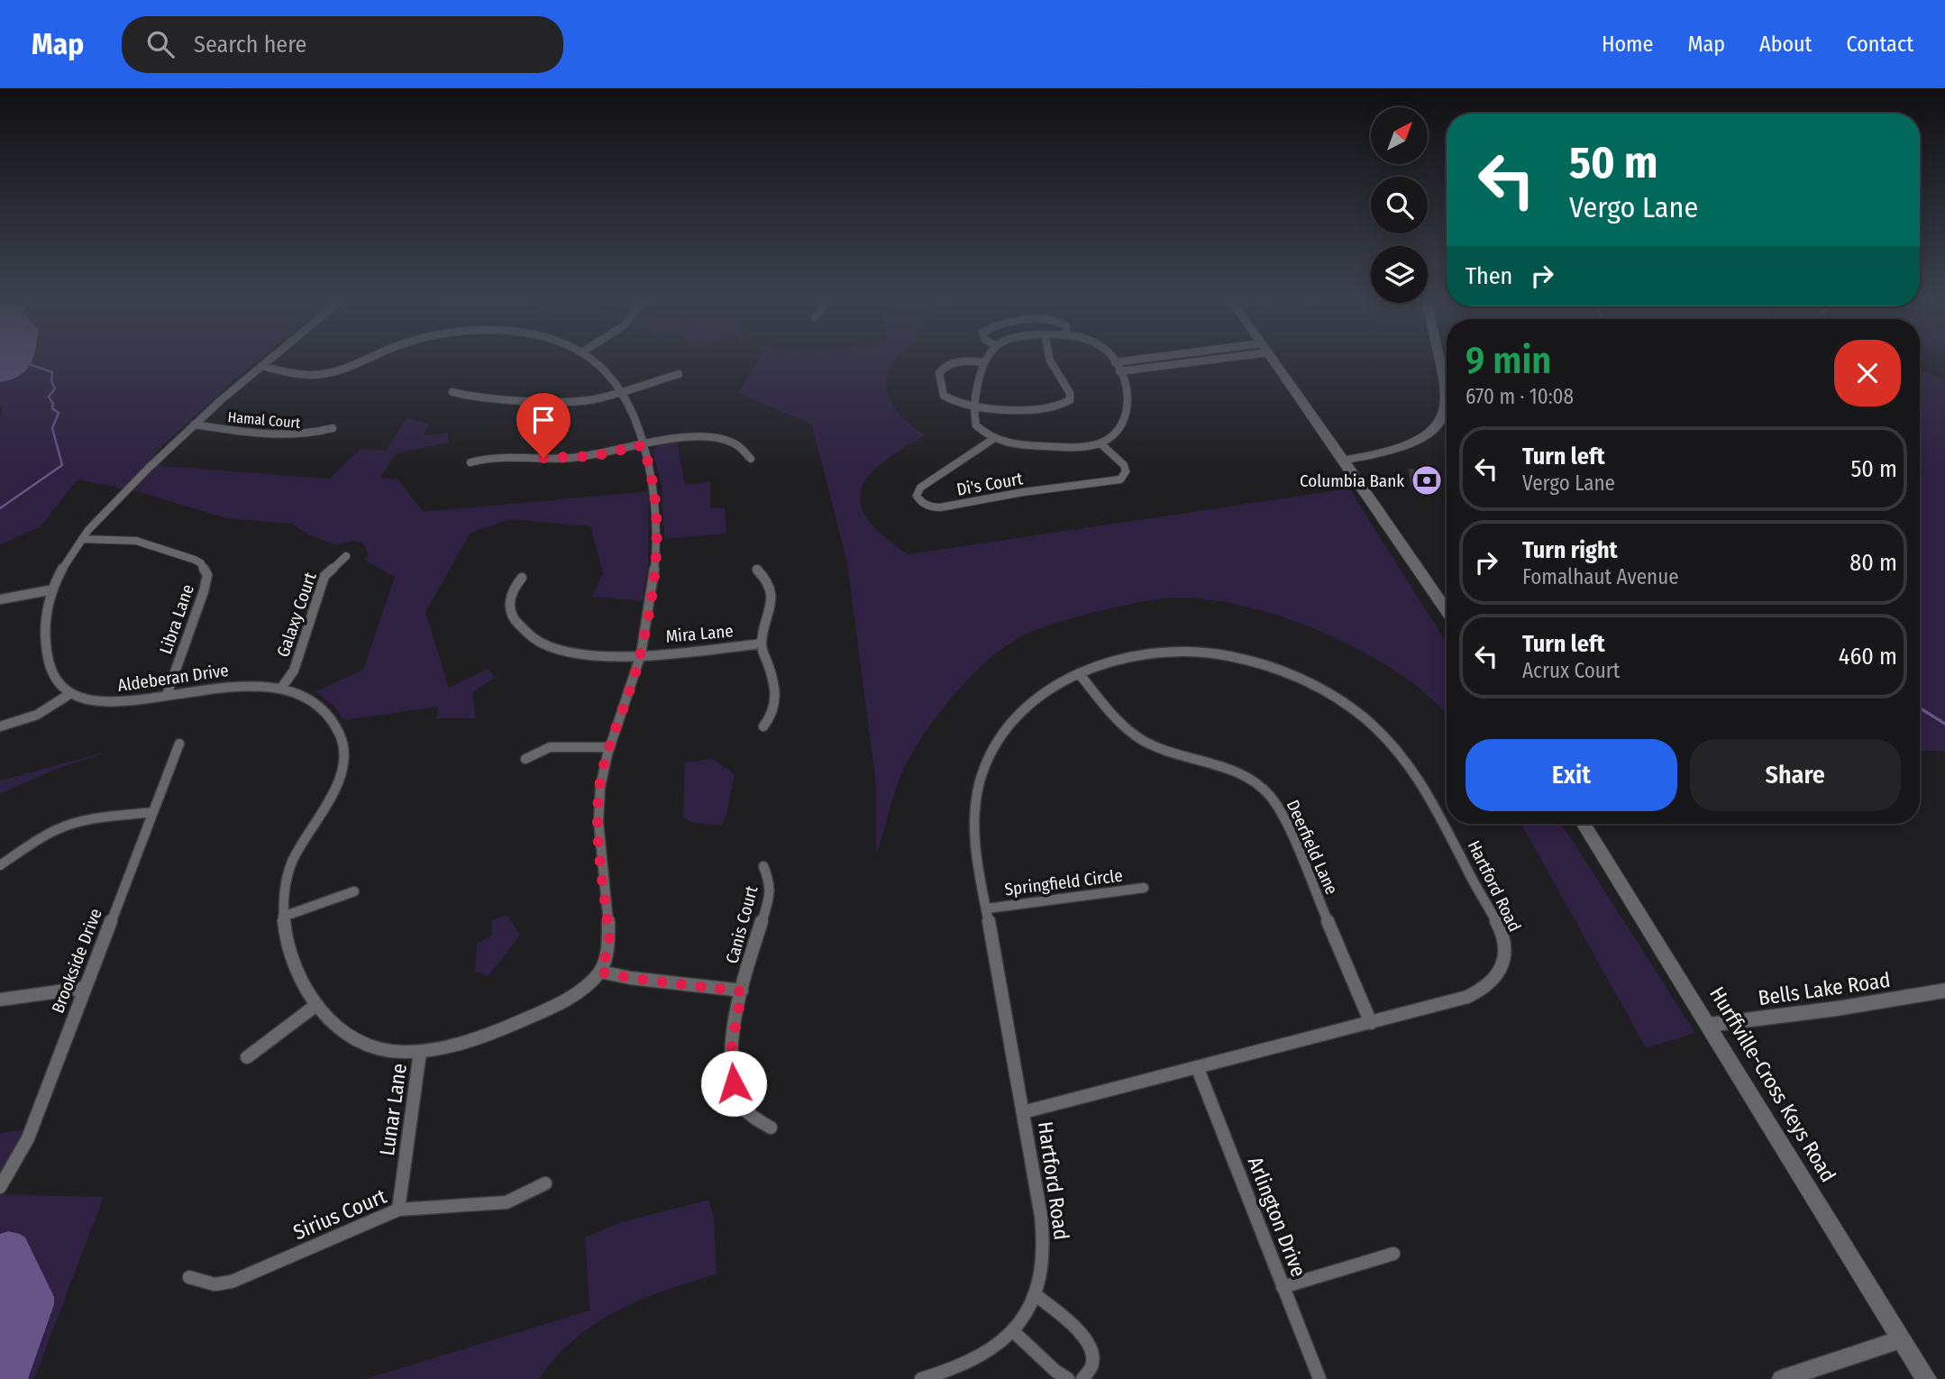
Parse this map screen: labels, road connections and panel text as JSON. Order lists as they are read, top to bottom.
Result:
{
  "streets": {
    "main road": ["Hurffville-Cross Keys Road"],
    "street": [
      "Hamal Court",
      "Di's Court",
      "Galaxy Court",
      "Libra Lane",
      "Mira Lane",
      "Aldeberan Drive",
      "Deerfield Lane",
      "Springfield Circle",
      "Hartford Road",
      "Canis Court",
      "Brookside Drive",
      "Bells Lake Road",
      "Lunar Lane",
      "Sirius Court",
      "Arlington Drive"
    ]
  },
  "crossings": [
    ["Galaxy Court", "Aldeberan Drive"],
    ["Libra Lane", "Aldeberan Drive"],
    ["Aldeberan Drive", "Lunar Lane"],
    ["Deerfield Lane", "Hartford Road"],
    ["Springfield Circle", "Hartford Road"],
    ["Hartford Road", "Arlington Drive"],
    ["Bells Lake Road", "Hurffville-Cross Keys Road"],
    ["Lunar Lane", "Sirius Court"]
  ],
  "places": {
    "bank": ["Columbia Bank"]
  },
  "north": "top right",
  "page": {
    "header": "Map",
    "search": "Search here",
    "nav": [
      "Home",
      "Map",
      "About",
      "Contact"
    ],
    "turn": ["50 m", "Vergo Lane"],
    "then": "Then",
    "heading": ["9 min", "670 m · 10:08"],
    "list": [
      {
        "name": "Turn left",
        "note": "Vergo Lane",
        "value": "50 m"
      },
      {
        "name": "Turn right",
        "note": "Fomalhaut Avenue",
        "value": "80 m"
      },
      {
        "name": "Turn left",
        "note": "Acrux Court",
        "value": "460 m"
      }
    ],
    "buttons": ["Exit", "Share"]
  }
}
